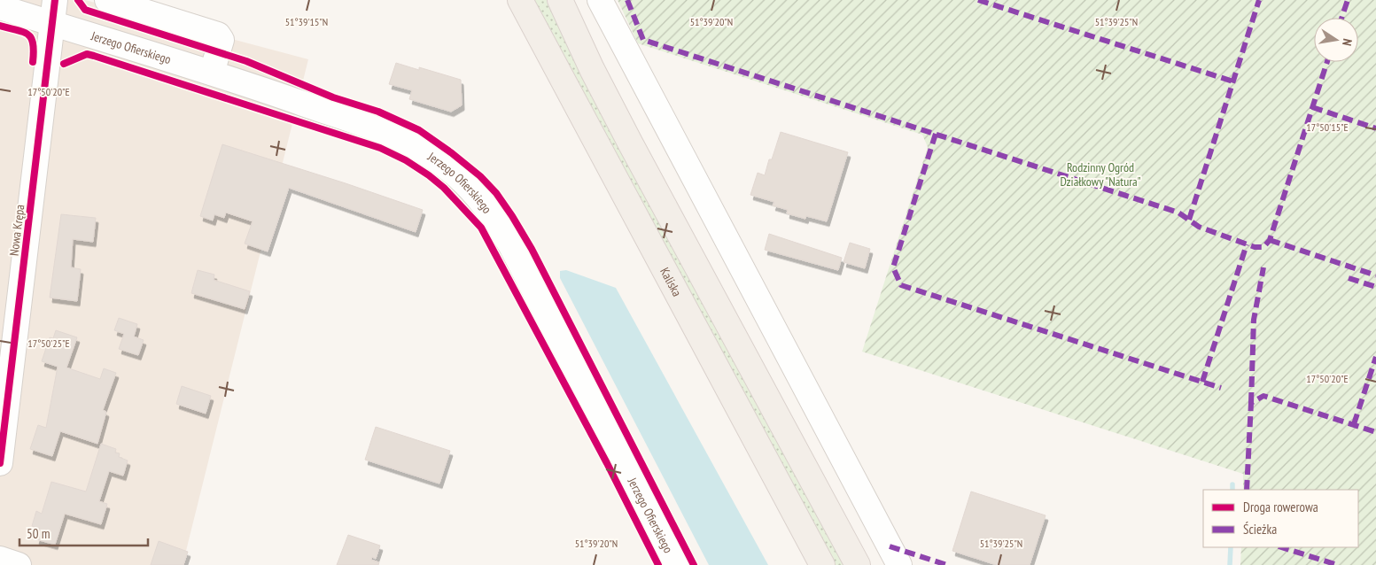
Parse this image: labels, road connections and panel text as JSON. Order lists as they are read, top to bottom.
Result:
{
  "streets": {
    "main road": ["Kaliska"],
    "street": ["Jerzego Ofierskiego", "Nowa Krępa"]
  },
  "crossings": [
    ["Jerzego Ofierskiego", "Nowa Krępa"]
  ],
  "parks": ["Rodzinny Ogród Działkowy \"Natura\""],
  "legend": ["Droga rowerowa", "Ścieżka"],
  "scale_bar": "50 m",
  "north": "right",
  "coordinates": [
    "51°39'15\"N",
    "51°39'20\"N",
    "51°39'25\"N",
    "17°50'20\"E",
    "17°50'15\"E",
    "17°50'25\"E"
  ]
}
